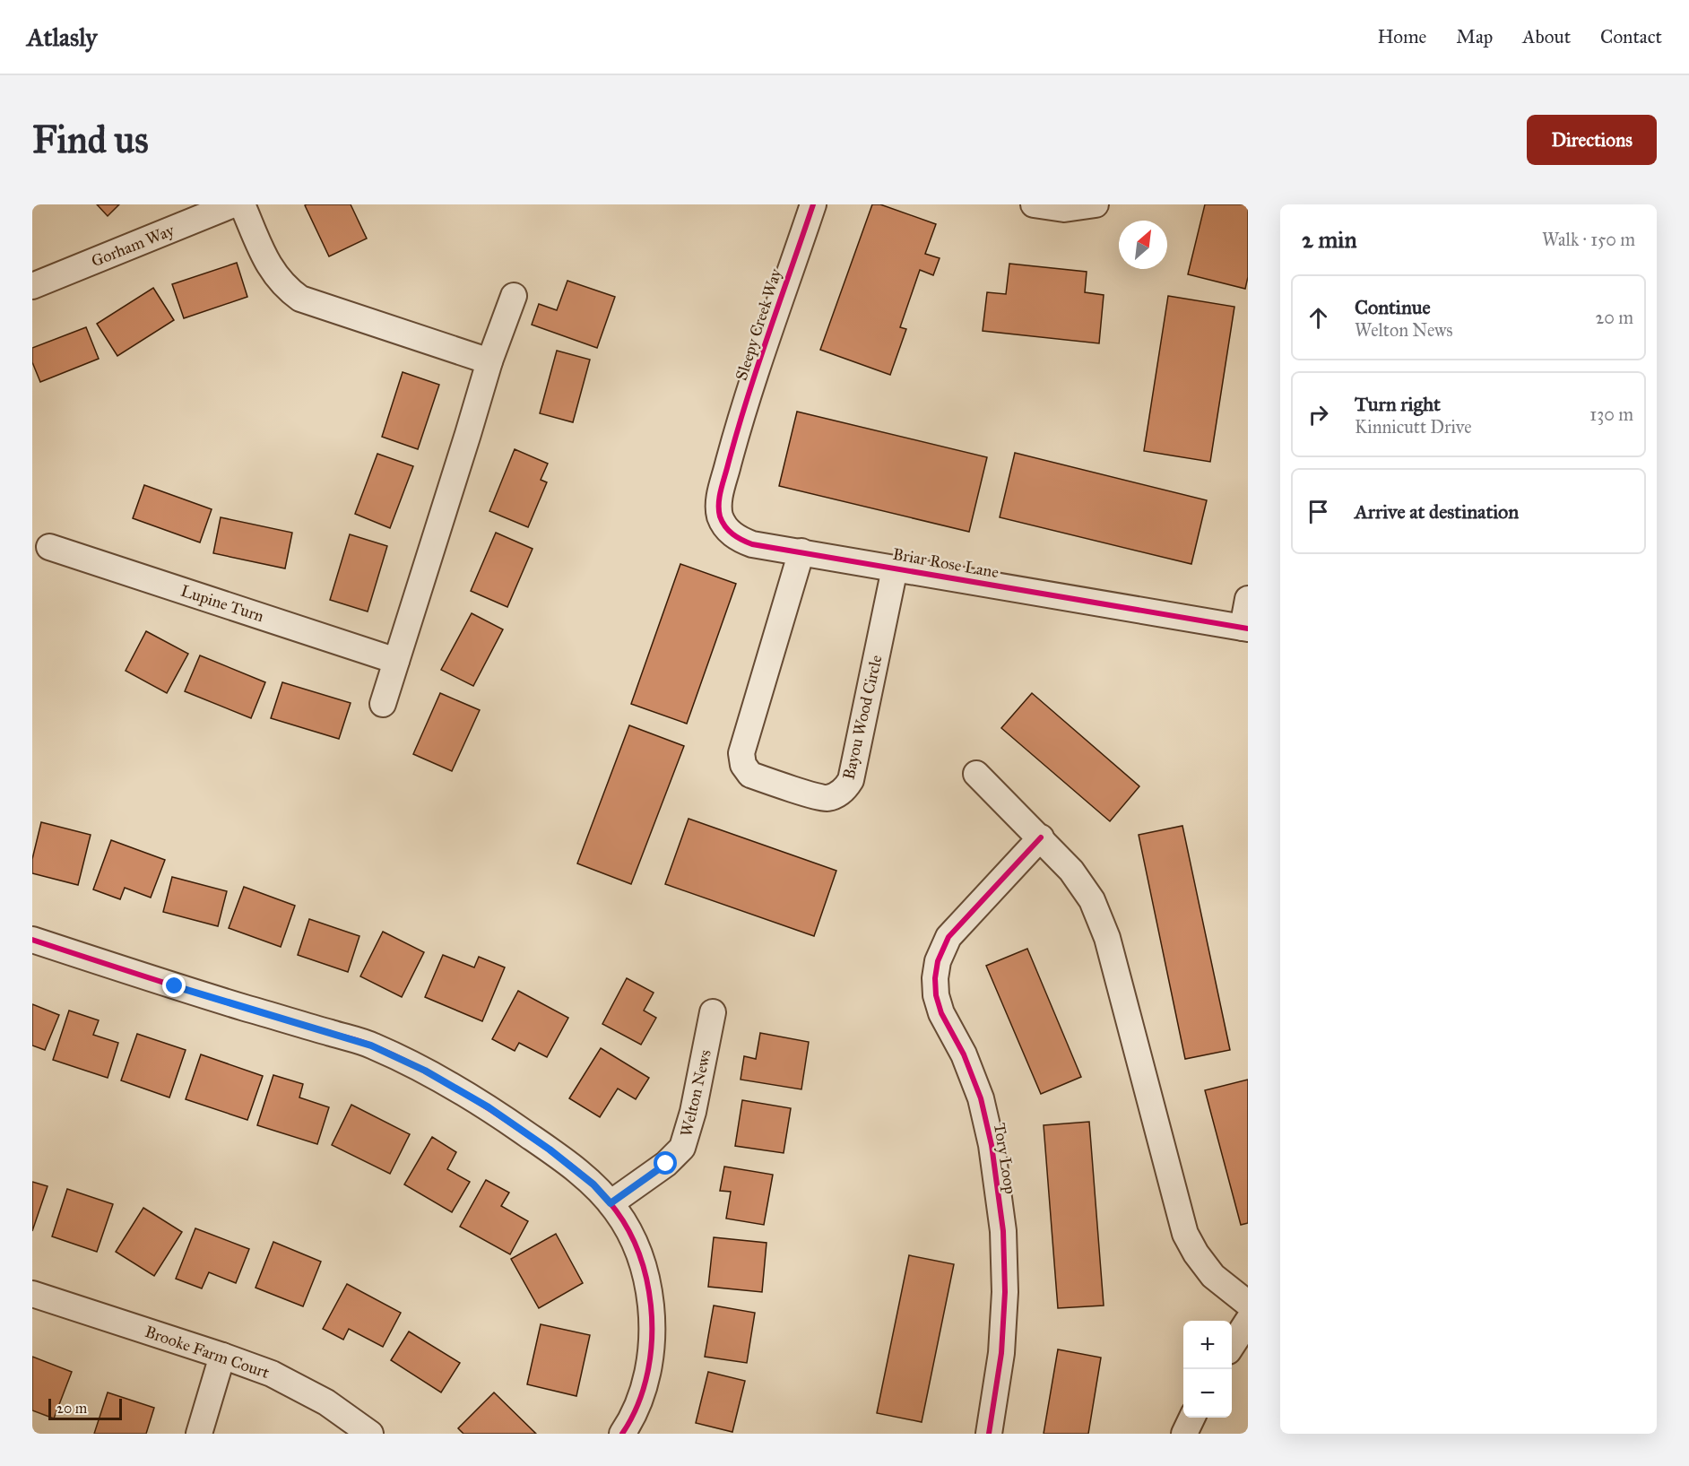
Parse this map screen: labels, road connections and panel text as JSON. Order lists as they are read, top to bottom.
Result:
{
  "streets": {
    "street": [
      "Gorham Way",
      "Sleepy Creek Way",
      "Briar Rose Lane",
      "Lupine Turn",
      "Bayou Wood Circle",
      "Welton News",
      "Tory Loop",
      "Brooke Farm Court"
    ]
  },
  "crossings": [
    ["Sleepy Creek Way", "Briar Rose Lane"],
    ["Briar Rose Lane", "Bayou Wood Circle"]
  ],
  "scale_bar": "20 m",
  "north": "top right",
  "page": {
    "header": "Atlasly",
    "nav": [
      "Home",
      "Map",
      "About",
      "Contact"
    ],
    "buttons": "Directions",
    "title": "Find us",
    "heading": ["2 min", "Walk · 150 m"],
    "list": [
      ["Continue", "Welton News", "20 m"],
      ["Turn right", "Kinnicutt Drive", "130 m"],
      "Arrive at destination"
    ],
    "map_buttons": ["+", "−"],
    "scale": "20 m"
  }
}
